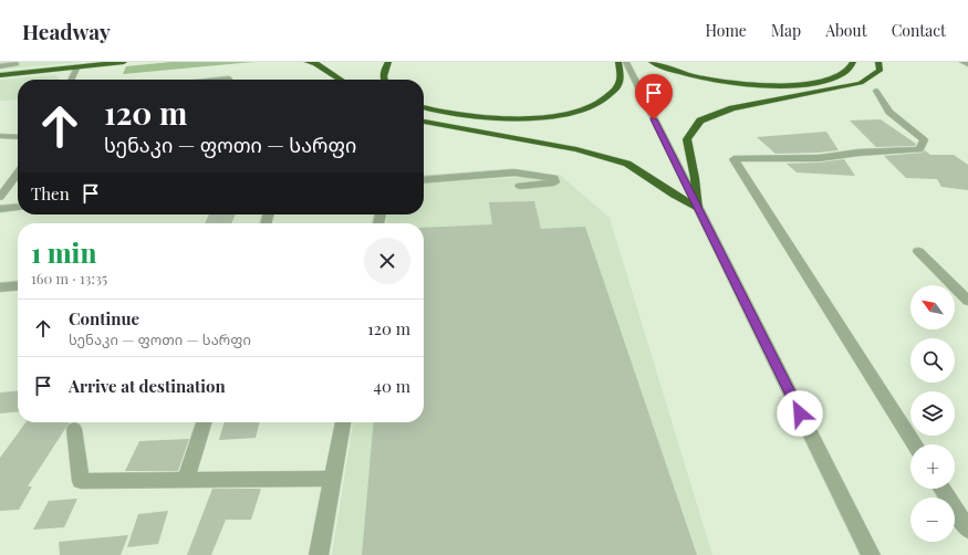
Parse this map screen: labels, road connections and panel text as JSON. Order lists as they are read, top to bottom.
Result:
{
  "north": "top left",
  "page": {
    "header": "Headway",
    "nav": [
      "Home",
      "Map",
      "About",
      "Contact"
    ],
    "turn": ["120 m", "სენაკი — ფოთი — სარფი"],
    "then": "Then",
    "heading": ["1 min", "160 m · 13:35"],
    "map_buttons": ["+", "−"],
    "list": [
      {
        "name": "Continue",
        "note": "სენაკი — ფოთი — სარფი",
        "value": "120 m"
      },
      {
        "name": "Arrive at destination",
        "value": "40 m"
      }
    ]
  }
}
